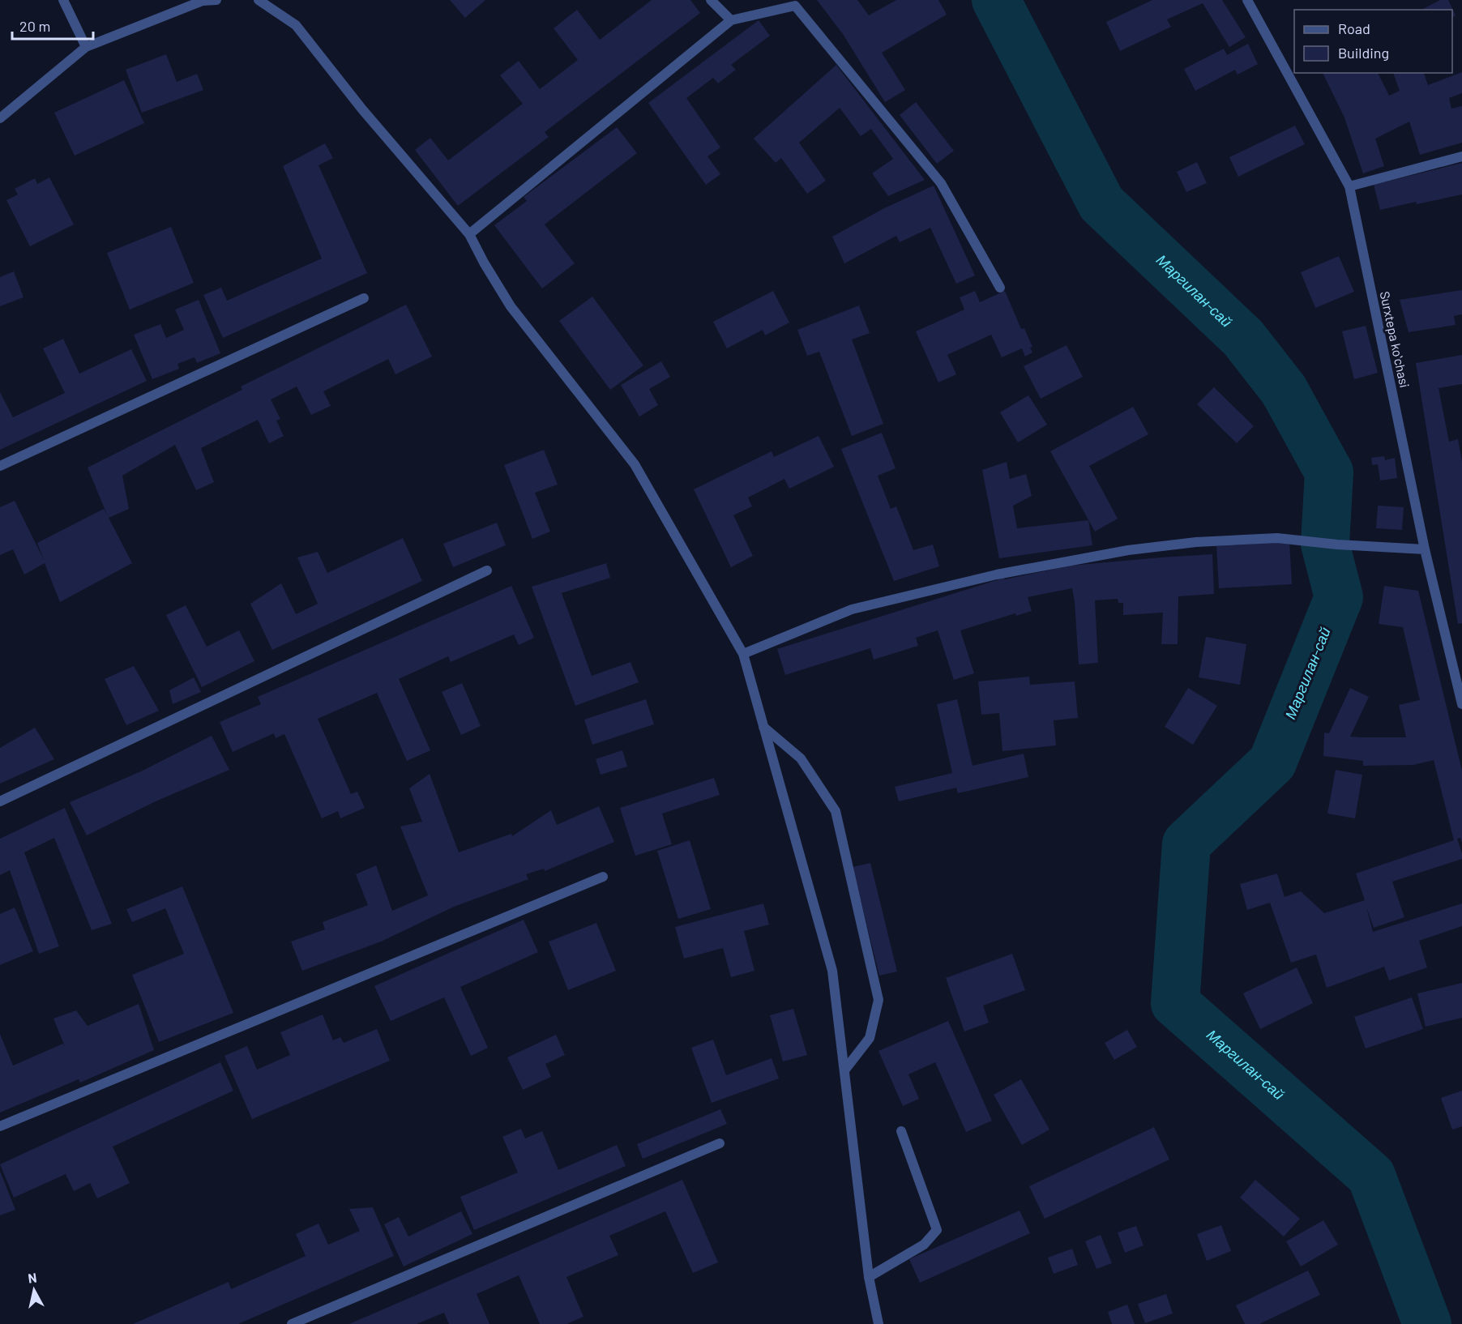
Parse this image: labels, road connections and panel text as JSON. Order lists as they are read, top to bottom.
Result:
{
  "streets": {
    "street": ["Surxtepa koʻchasi"]
  },
  "water": ["Маргилан-сай"],
  "legend": ["Road", "Building"],
  "scale_bar": "20 m",
  "north": "top"
}
